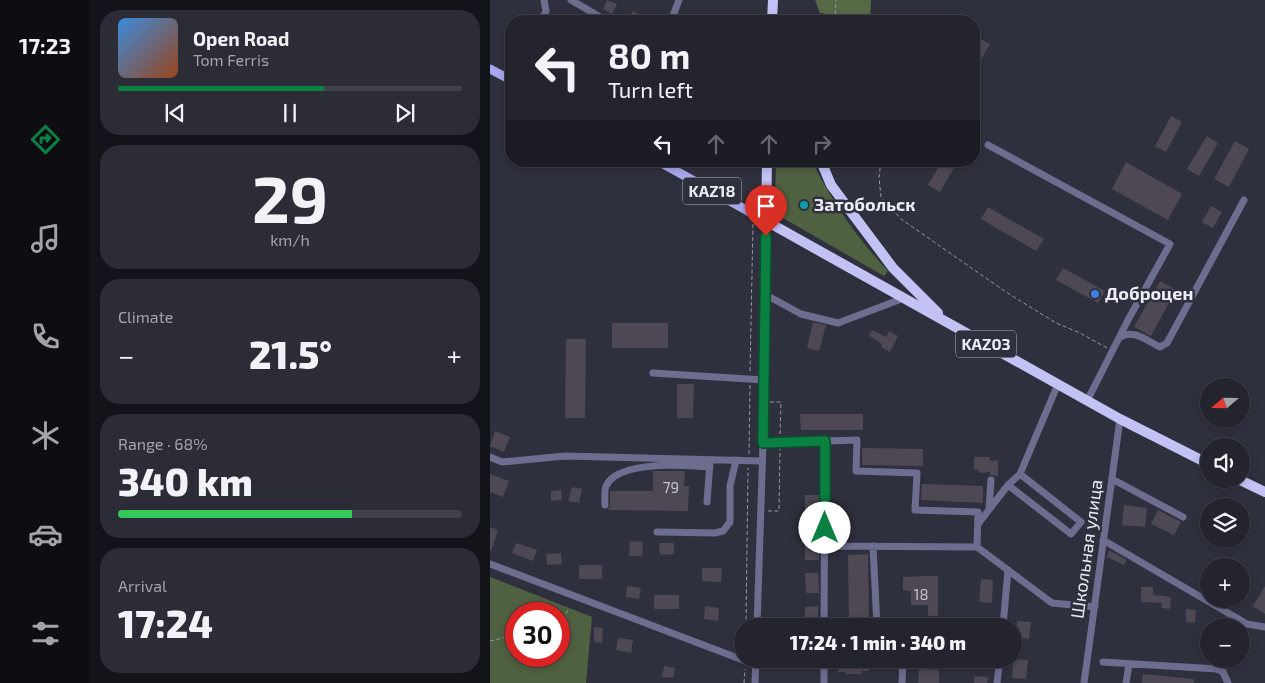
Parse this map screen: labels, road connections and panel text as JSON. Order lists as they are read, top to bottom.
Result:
{
  "streets": {
    "highway": ["KАZ03"],
    "main road": ["KAZ18"],
    "street": ["Школьная улица"]
  },
  "crossings": [
    ["KAZ18", "KАZ03"],
    ["KАZ03", "Школьная улица"]
  ],
  "places": ["Затобольск", "Доброцен"],
  "house_numbers": ["79", "18"],
  "north": "left",
  "page": {
    "tabs": "17:23",
    "turn": ["80 m", "Turn left"],
    "song": ["Open Road", "Tom Ferris"],
    "tile": [
      ["29", "km/h"],
      "Climate",
      ["Range · 68%", "340 km"],
      ["Arrival", "17:24"]
    ],
    "heat": ["−", "21.5°", "+"],
    "map_buttons": ["+", "−"],
    "limit": "30",
    "trip": "17:24 · 1 min · 340 m"
  }
}
